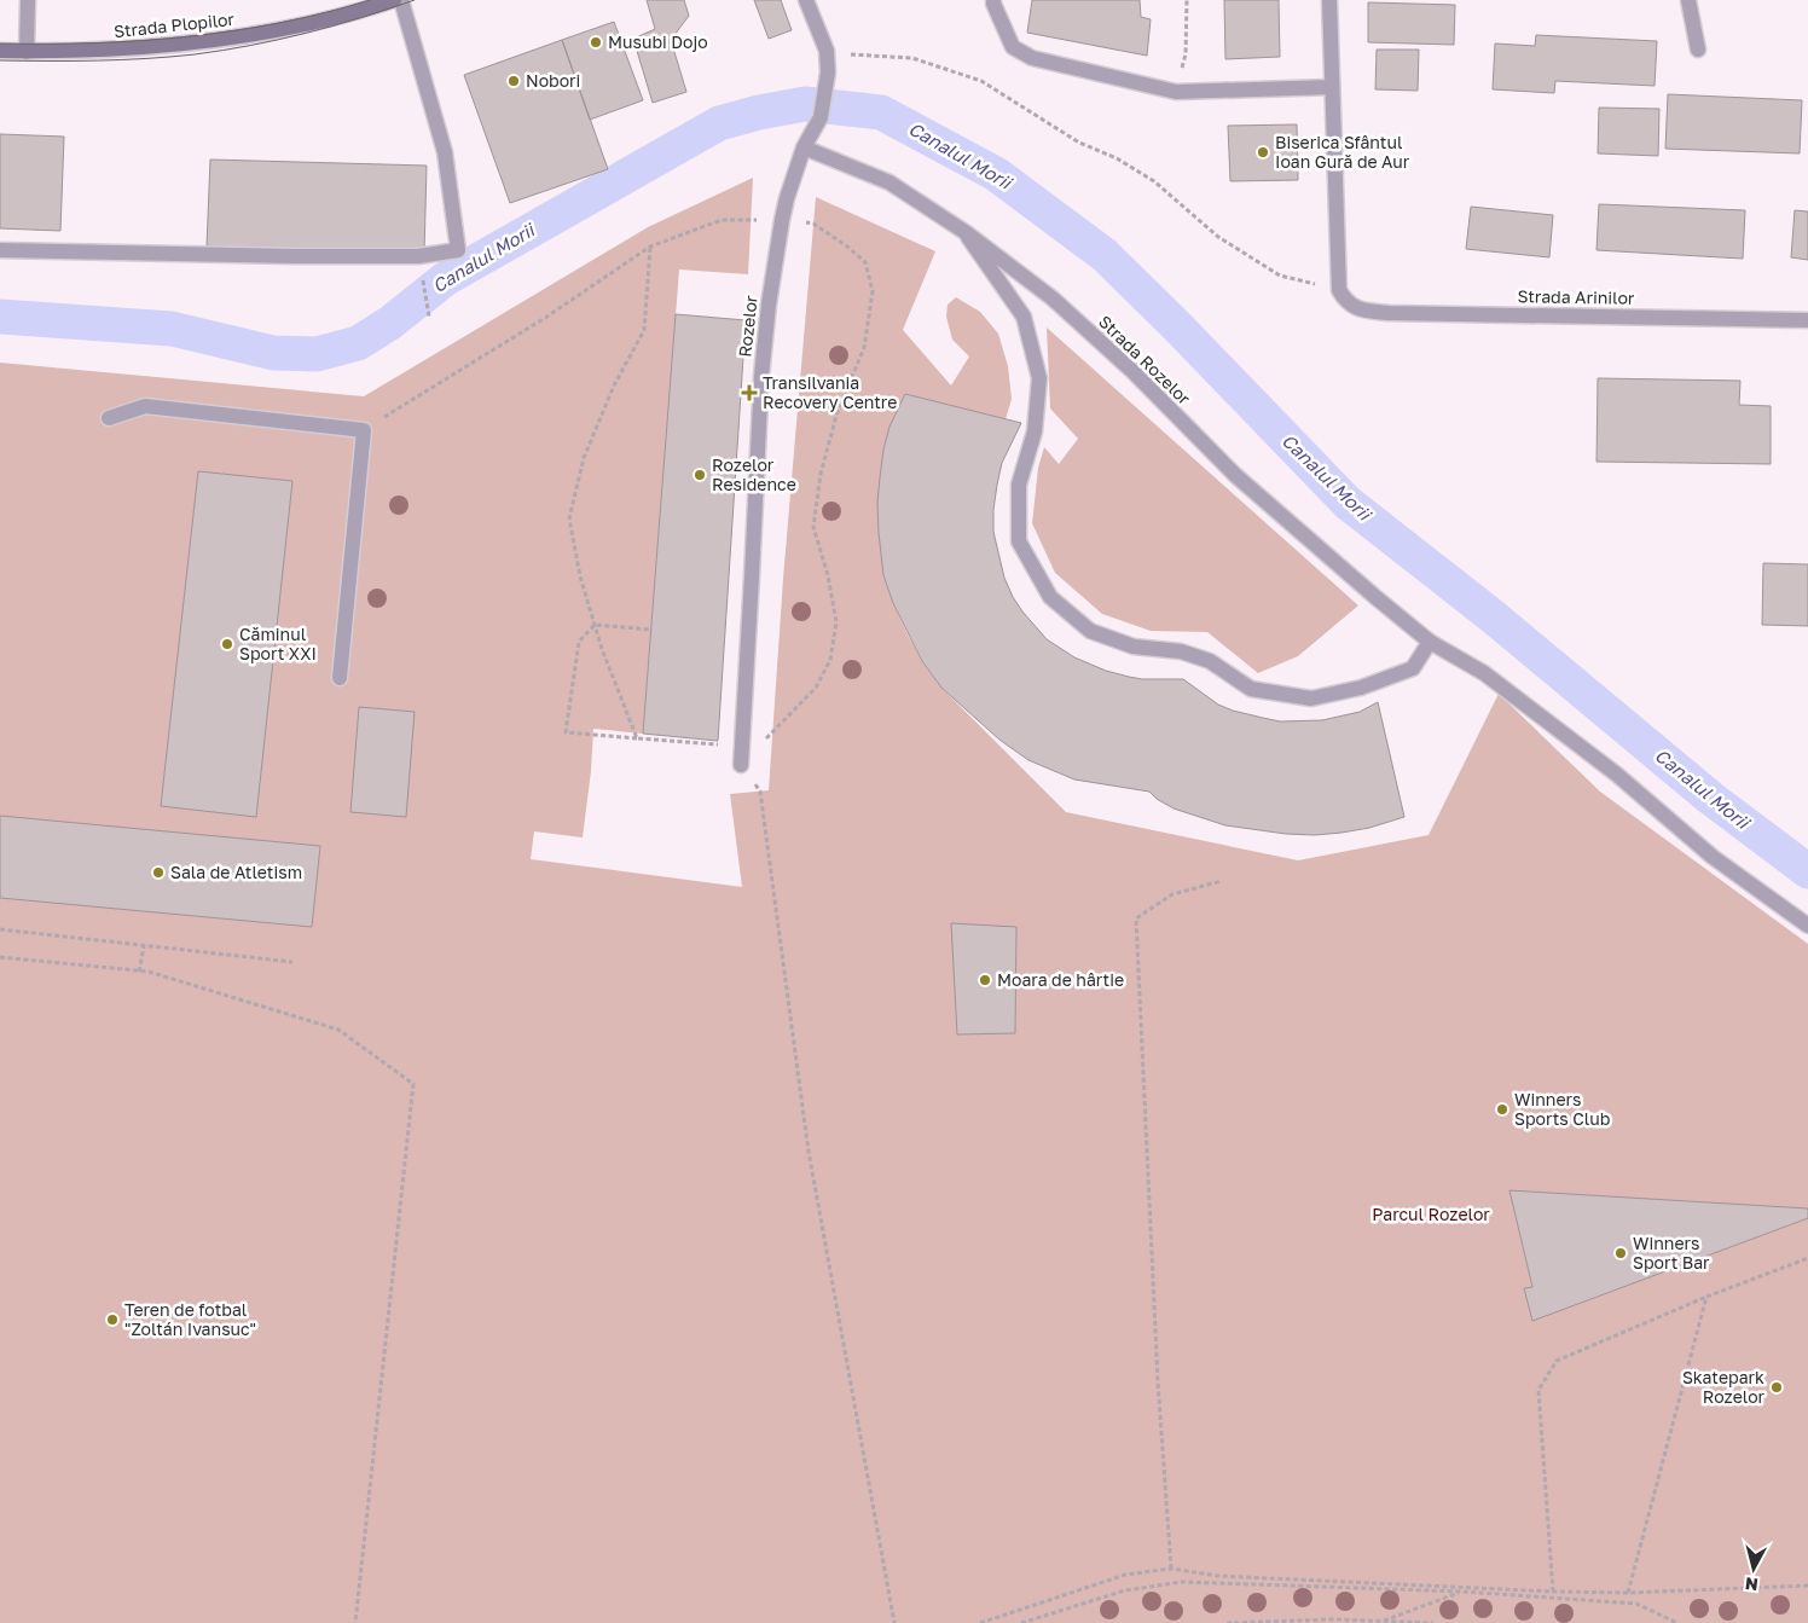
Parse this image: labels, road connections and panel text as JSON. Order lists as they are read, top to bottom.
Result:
{
  "streets": {
    "main road": ["Strada Plopilor"],
    "street": ["Strada Arinilor", "Rozelor", "Strada Rozelor"]
  },
  "crossings": [
    ["Rozelor", "Strada Rozelor"]
  ],
  "water": ["Canalul Morii"],
  "parks": ["Parcul Rozelor"],
  "places": {
    "other": [
      "Musubi Dojo",
      "Nobori",
      "Biserica Sfântul Ioan Gură de Aur",
      "Rozelor Residence",
      "Căminul Sport XXI",
      "Sala de Atletism",
      "Moara de hârtie",
      "Winners Sports Club",
      "Winners Sport Bar",
      "Teren de fotbal \"Zoltán Ivansuc\"",
      "Skatepark Rozelor"
    ],
    "health": ["Transilvania Recovery Centre"]
  },
  "north": "bottom"
}
